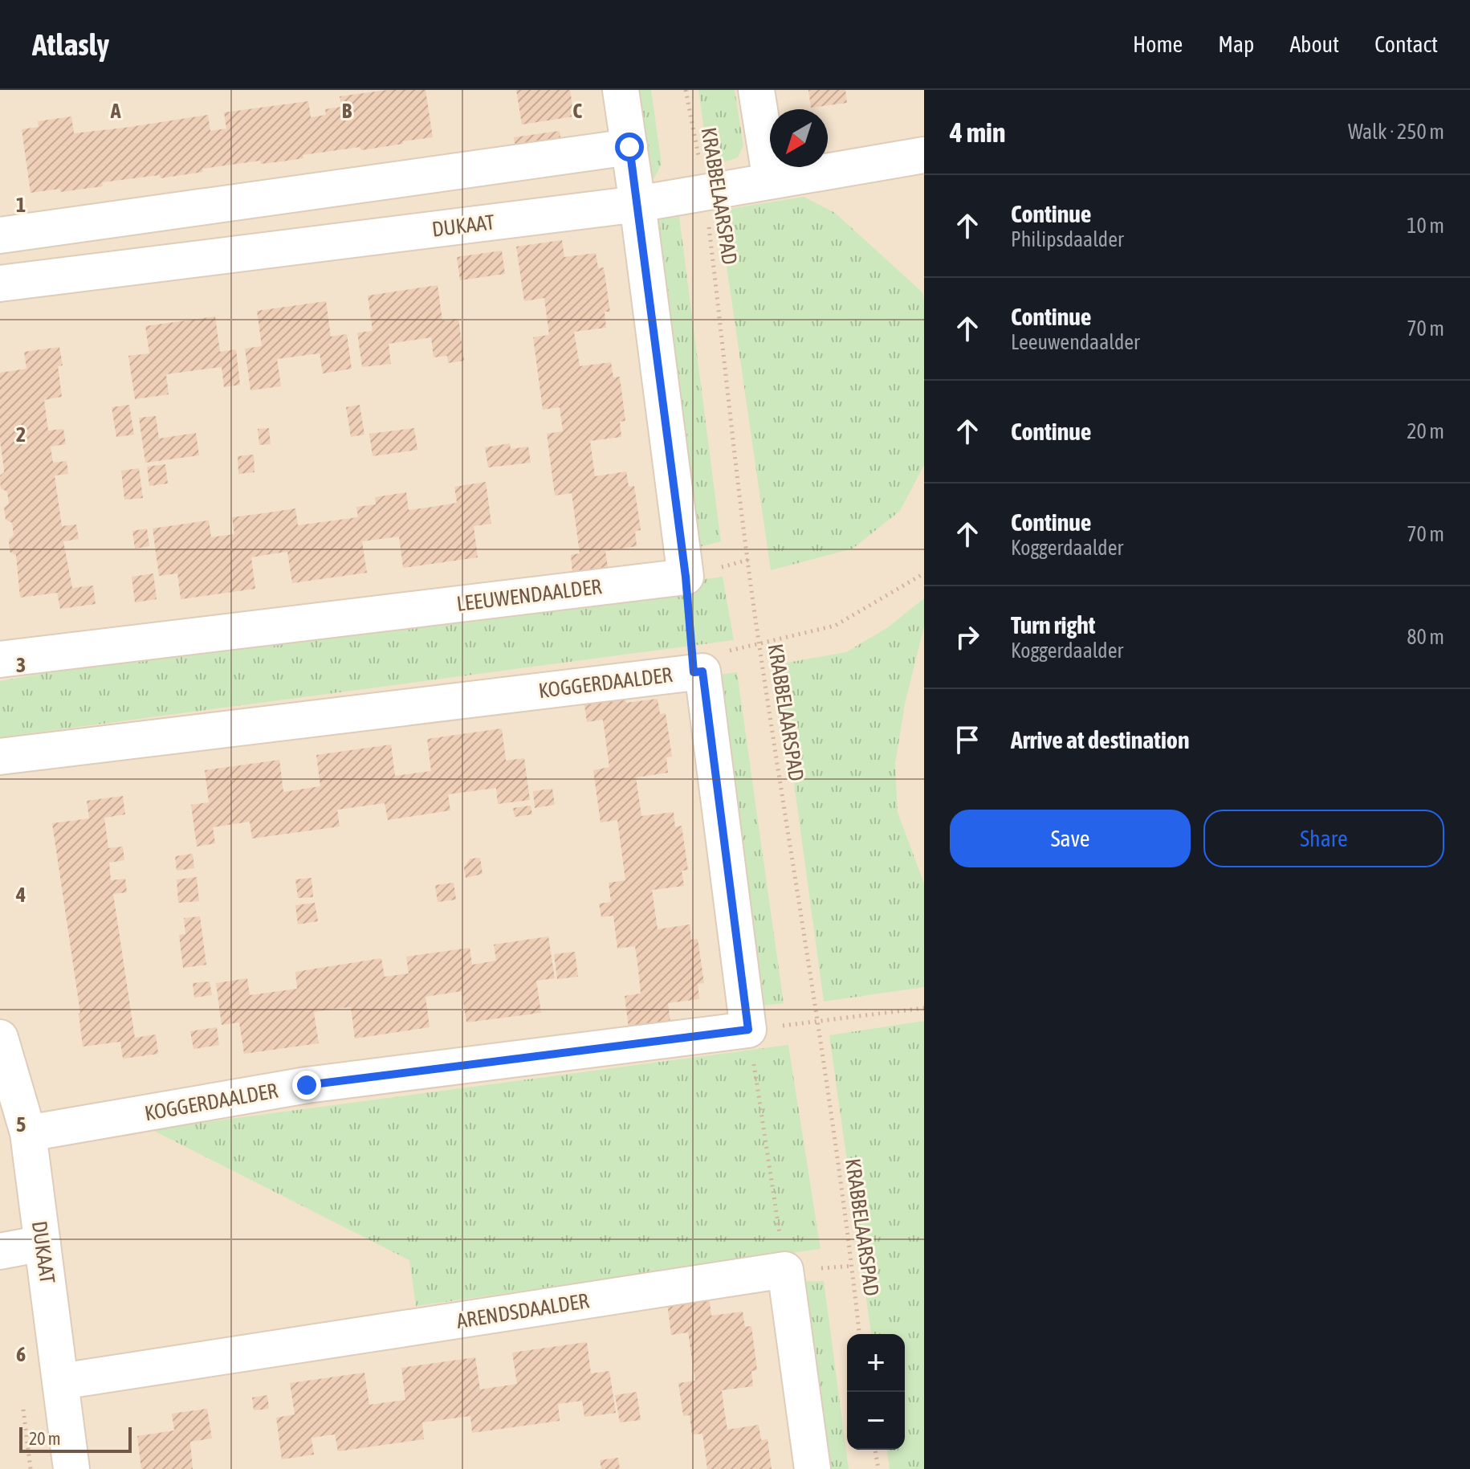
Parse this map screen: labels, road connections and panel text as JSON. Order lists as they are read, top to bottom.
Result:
{
  "streets": {
    "street": [
      "DUKAAT",
      "LEEUWENDAALDER",
      "KOGGERDAALDER",
      "ARENDSDAALDER"
    ],
    "path": ["KRABBELAARSPAD"]
  },
  "crossings": [
    ["KRABBELAARSPAD", "DUKAAT"],
    ["DUKAAT", "KOGGERDAALDER"],
    ["DUKAAT", "ARENDSDAALDER"]
  ],
  "scale_bar": "20 m",
  "north": "bottom left",
  "page": {
    "header": "Atlasly",
    "nav": [
      "Home",
      "Map",
      "About",
      "Contact"
    ],
    "heading": ["4 min", "Walk · 250 m"],
    "list": [
      ["Continue", "Philipsdaalder", "10 m"],
      ["Continue", "Leeuwendaalder", "70 m"],
      ["Continue", "20 m"],
      ["Continue", "Koggerdaalder", "70 m"],
      ["Turn right", "Koggerdaalder", "80 m"],
      "Arrive at destination"
    ],
    "buttons": ["Save", "Share"],
    "map_buttons": ["+", "−"],
    "scale": "20 m"
  },
  "grid": {
    "columns": ["A", "B", "C"],
    "rows": [
      "1",
      "2",
      "3",
      "4",
      "5",
      "6"
    ]
  }
}
